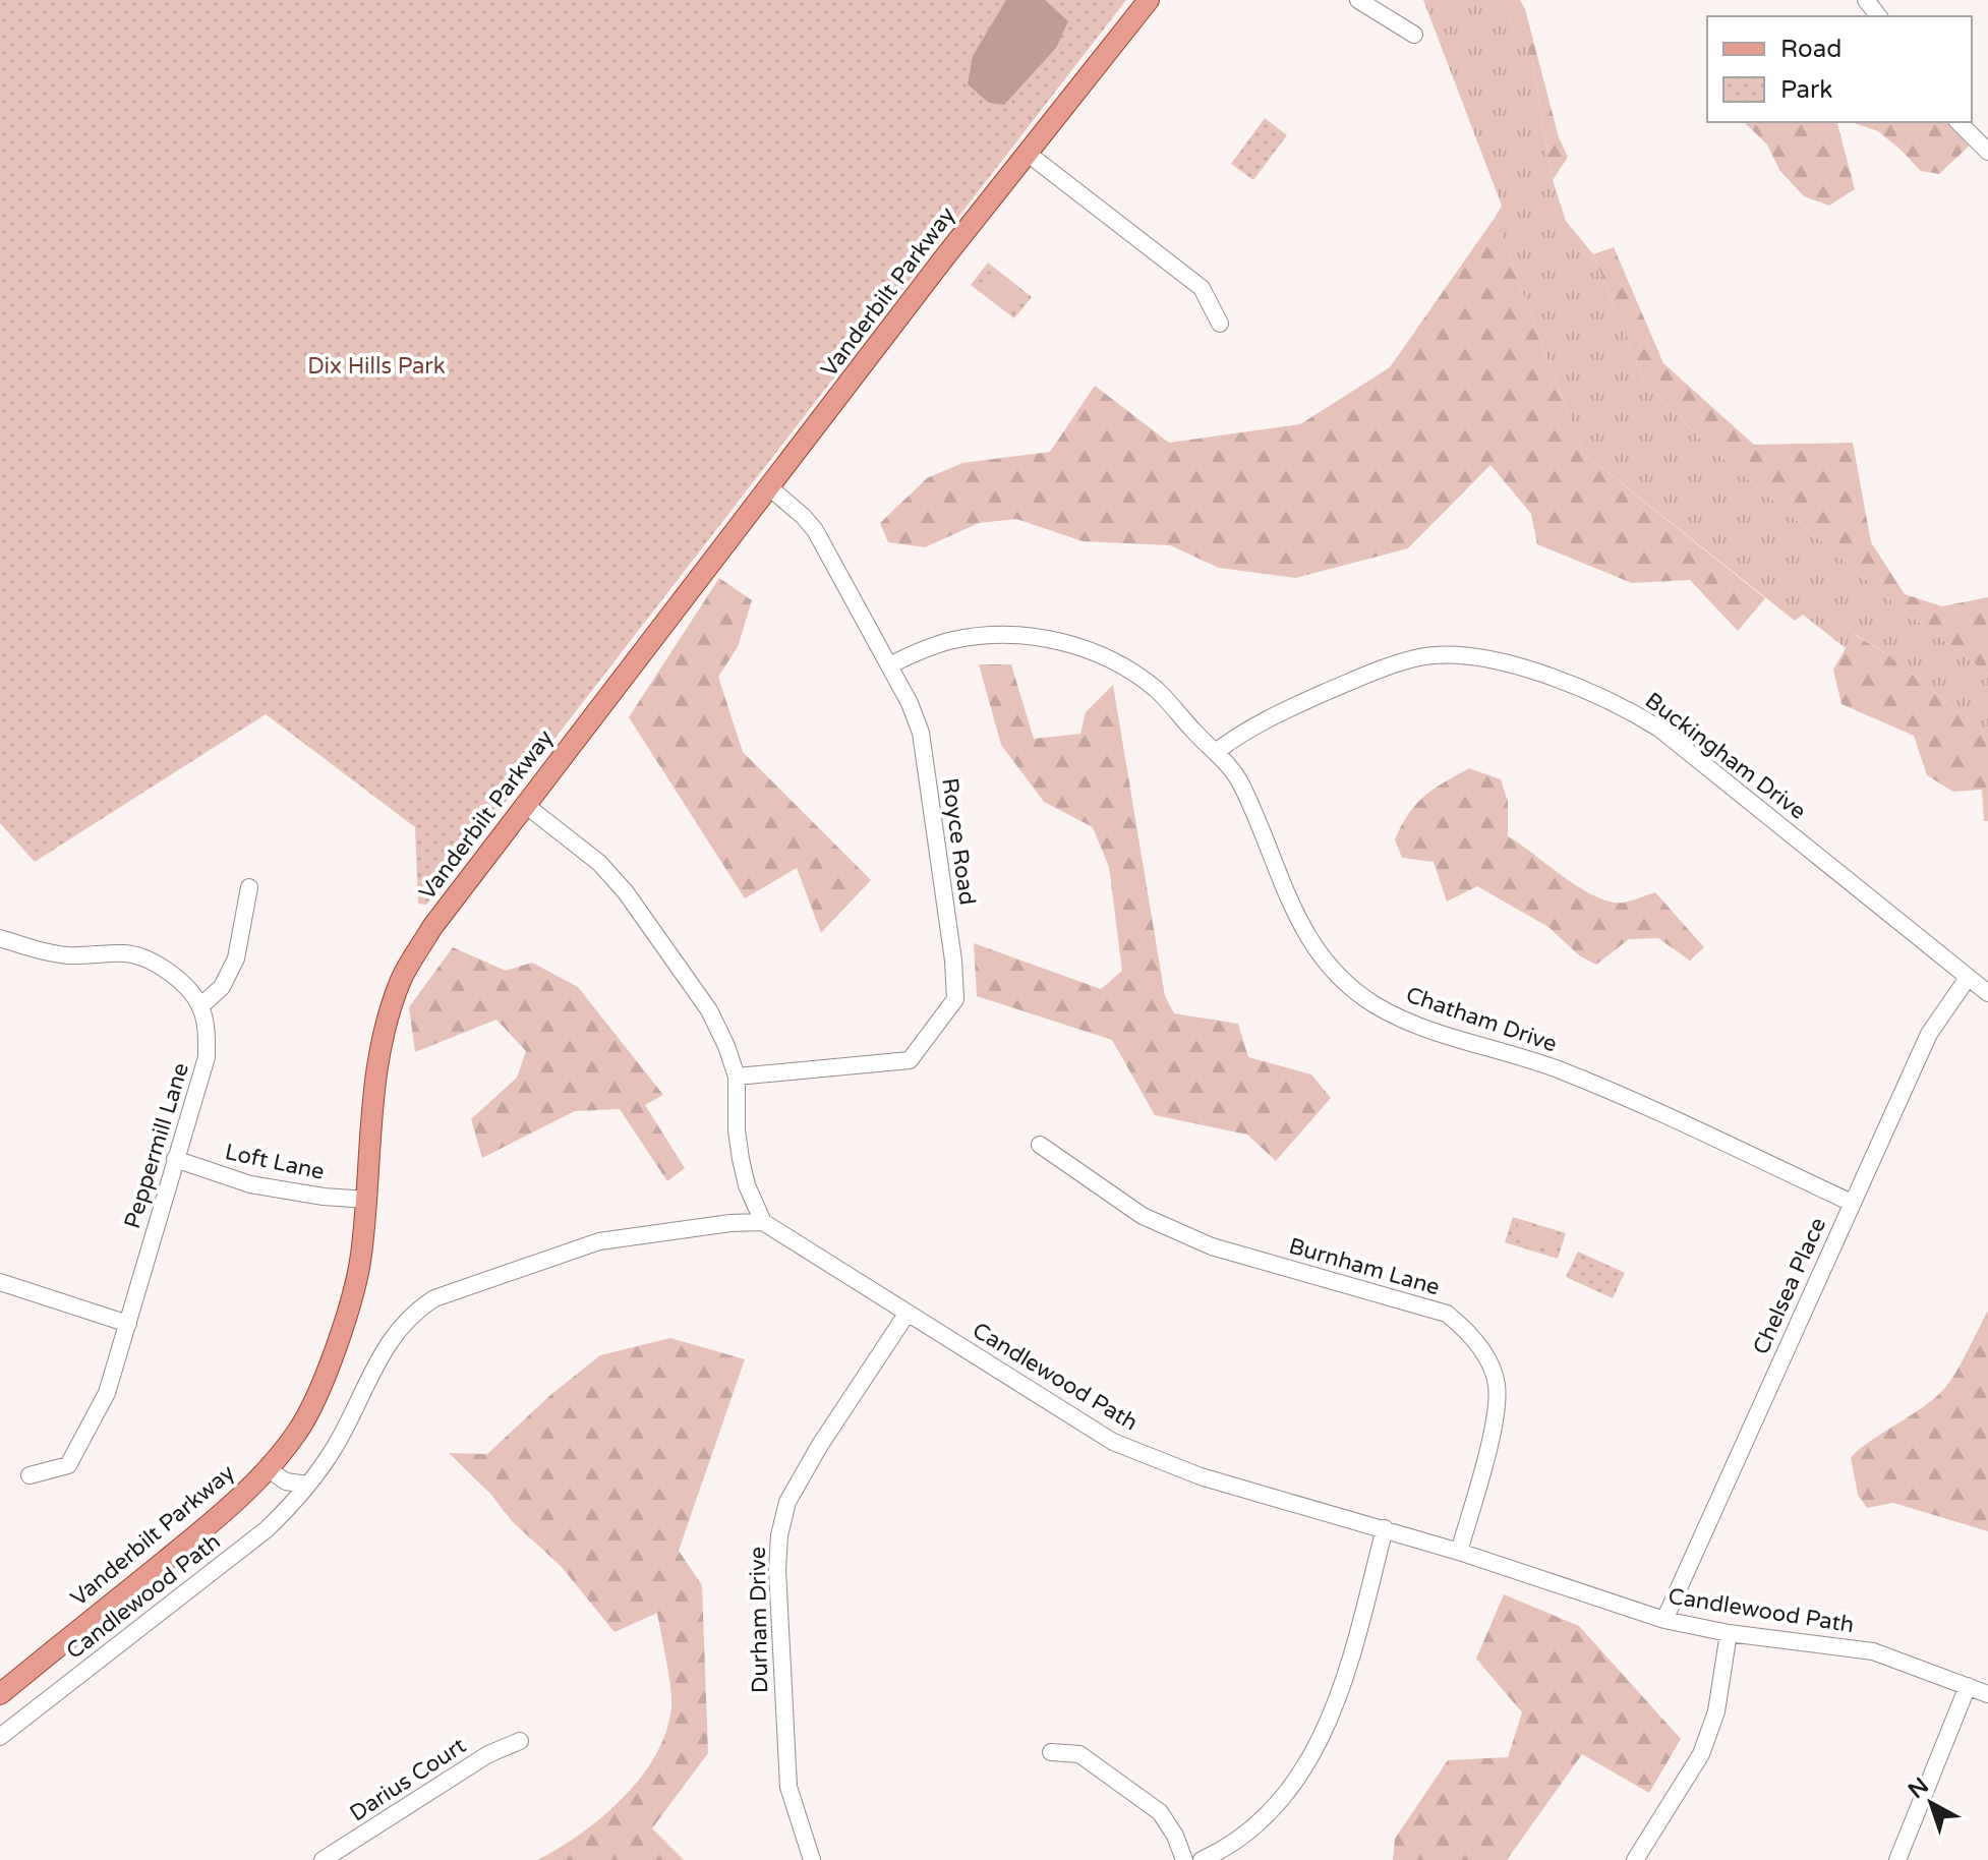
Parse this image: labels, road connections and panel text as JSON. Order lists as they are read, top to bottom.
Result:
{
  "streets": {
    "main road": ["Vanderbilt Parkway"],
    "street": [
      "Buckingham Drive",
      "Royce Road",
      "Chatham Drive",
      "Peppermill Lane",
      "Loft Lane",
      "Burnham Lane",
      "Chelsea Place",
      "Candlewood Path",
      "Durham Drive",
      "Darius Court"
    ]
  },
  "crossings": [
    ["Vanderbilt Parkway", "Royce Road"],
    ["Vanderbilt Parkway", "Loft Lane"],
    ["Buckingham Drive", "Chatham Drive"],
    ["Buckingham Drive", "Chelsea Place"],
    ["Royce Road", "Chatham Drive"],
    ["Chatham Drive", "Chelsea Place"],
    ["Peppermill Lane", "Loft Lane"],
    ["Burnham Lane", "Candlewood Path"],
    ["Chelsea Place", "Candlewood Path"],
    ["Candlewood Path", "Durham Drive"]
  ],
  "parks": ["Dix Hills Park"],
  "legend": ["Road", "Park"],
  "north": "top left"
}
